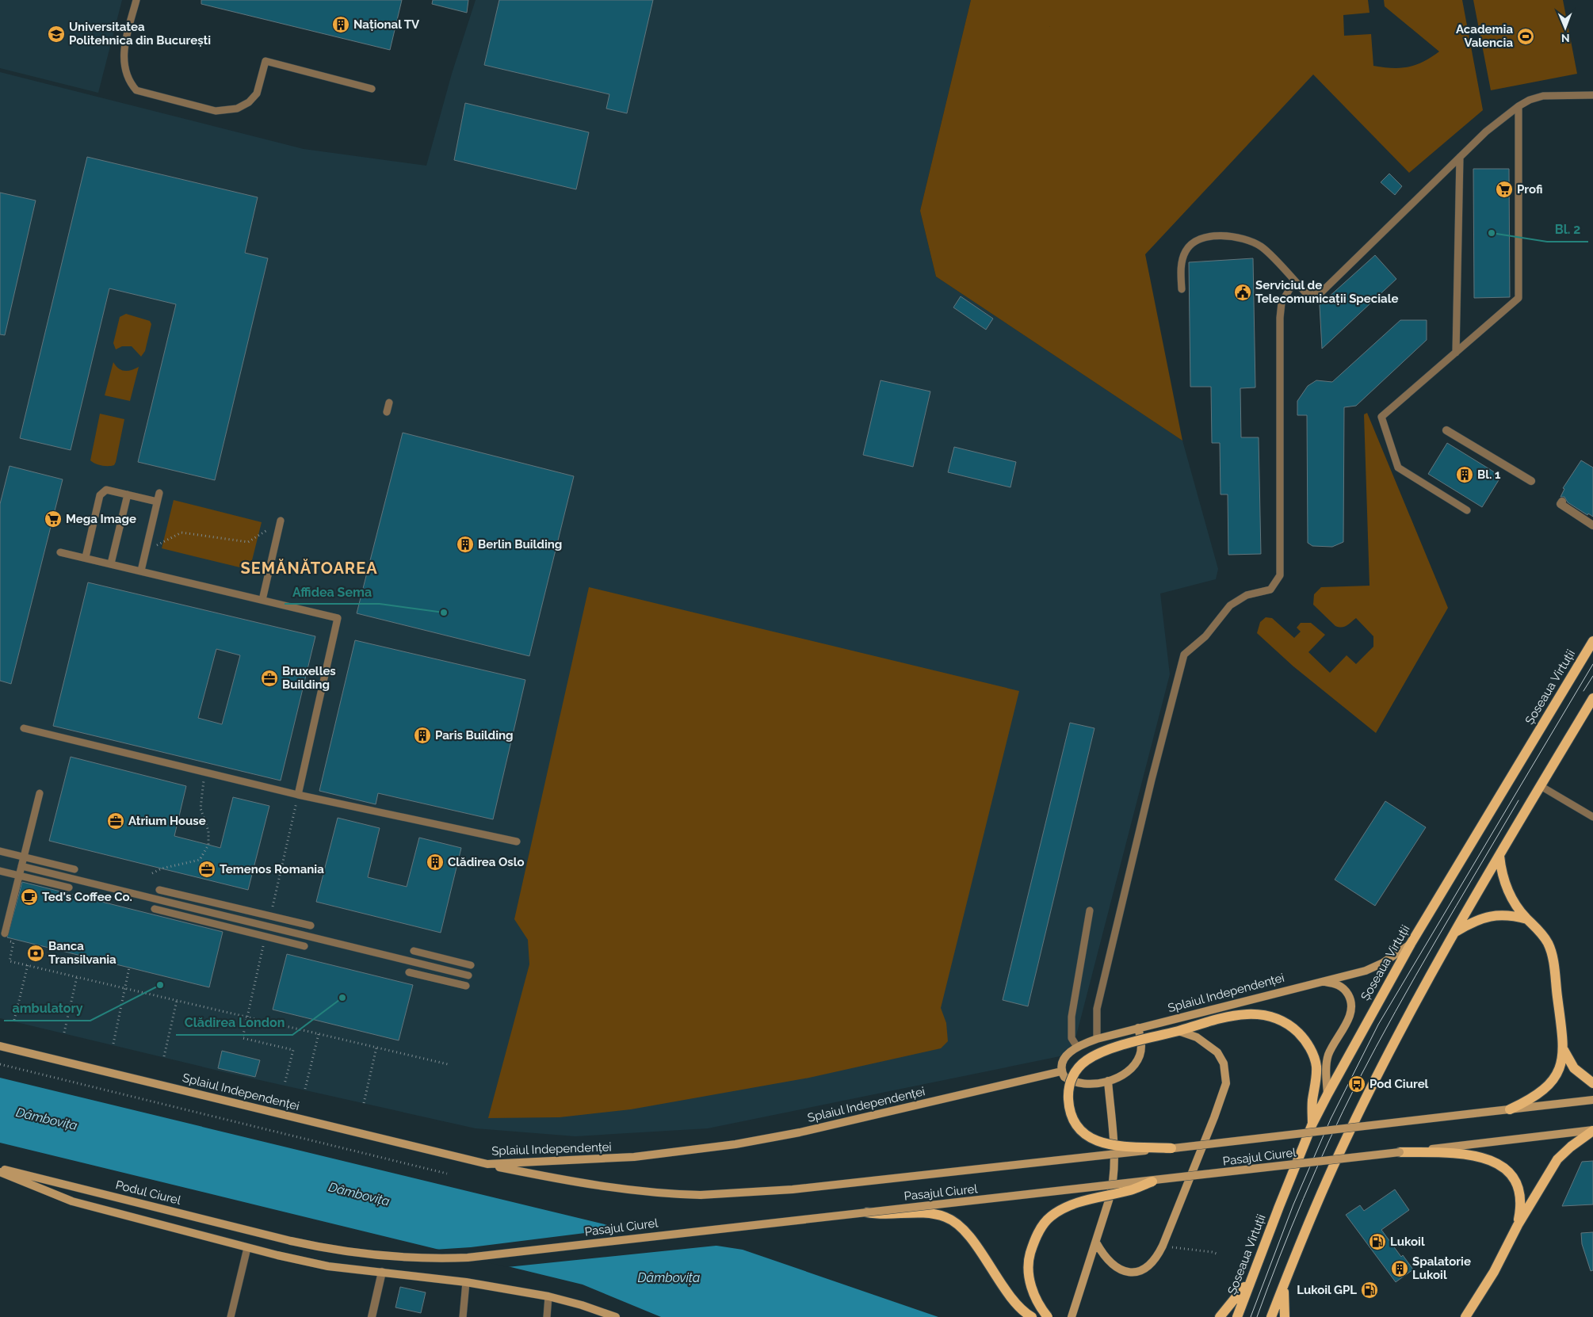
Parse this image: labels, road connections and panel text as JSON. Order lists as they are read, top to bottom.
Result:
{
  "streets": {
    "main road": [
      "Șoseaua Virtuții",
      "Splaiul Independenței",
      "Pasajul Ciurel",
      "Podul Ciurel"
    ]
  },
  "crossings": [
    ["Șoseaua Virtuții", "Splaiul Independenței"],
    ["Splaiul Independenței", "Pasajul Ciurel"],
    ["Pasajul Ciurel", "Podul Ciurel"]
  ],
  "districts": ["SEMĂNĂTOAREA"],
  "water": ["Dâmbovița"],
  "places": {
    "building": [
      "Național TV",
      "Bl. 1",
      "Berlin Building",
      "Paris Building",
      "Clădirea Oslo",
      "Spalatorie Lukoil"
    ],
    "school or university": ["Universitatea Politehnica din București"],
    "sports": ["Academia Valencia"],
    "supermarket": ["Profi", "Mega Image"],
    "other": [
      "Bl. 2",
      "Affidea Sema",
      "ambulatory",
      "Clădirea London"
    ],
    "public building": ["Serviciul de Telecomunicații Speciale"],
    "office": ["Bruxelles Building", "Atrium House", "Temenos Romania"],
    "cafe": ["Ted's Coffee Co."],
    "bank": ["Banca Transilvania"],
    "bus stop": ["Pod Ciurel"],
    "fuel station": ["Lukoil", "Lukoil GPL"]
  },
  "north": "bottom"
}
